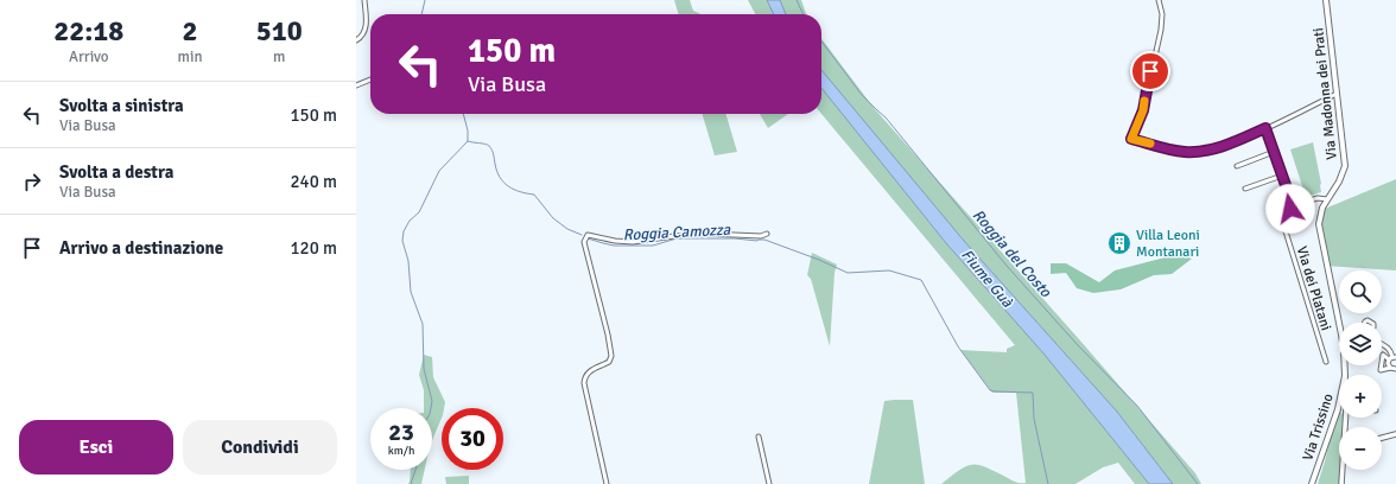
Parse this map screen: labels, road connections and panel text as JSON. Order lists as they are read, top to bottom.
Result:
{
  "streets": {
    "main road": ["Via Madonna dei Prati", "Via Trissino"],
    "street": ["Via dei Platani"]
  },
  "water": ["Roggia Camozza", "Roggia del Costo", "Fiume Guà"],
  "places": {
    "building": ["Villa Leoni Montanari"]
  },
  "page": {
    "eta": [
      "22:18",
      "Arrivo",
      "2",
      "min",
      "510",
      "m"
    ],
    "turn": ["150 m", "Via Busa"],
    "list": [
      {
        "name": "Svolta a sinistra",
        "note": "Via Busa",
        "value": "150 m"
      },
      {
        "name": "Svolta a destra",
        "note": "Via Busa",
        "value": "240 m"
      },
      {
        "name": "Arrivo a destinazione",
        "value": "120 m"
      }
    ],
    "map_buttons": ["+", "−"],
    "speed": "23 km/h",
    "limit": "30",
    "buttons": ["Esci", "Condividi"]
  }
}
